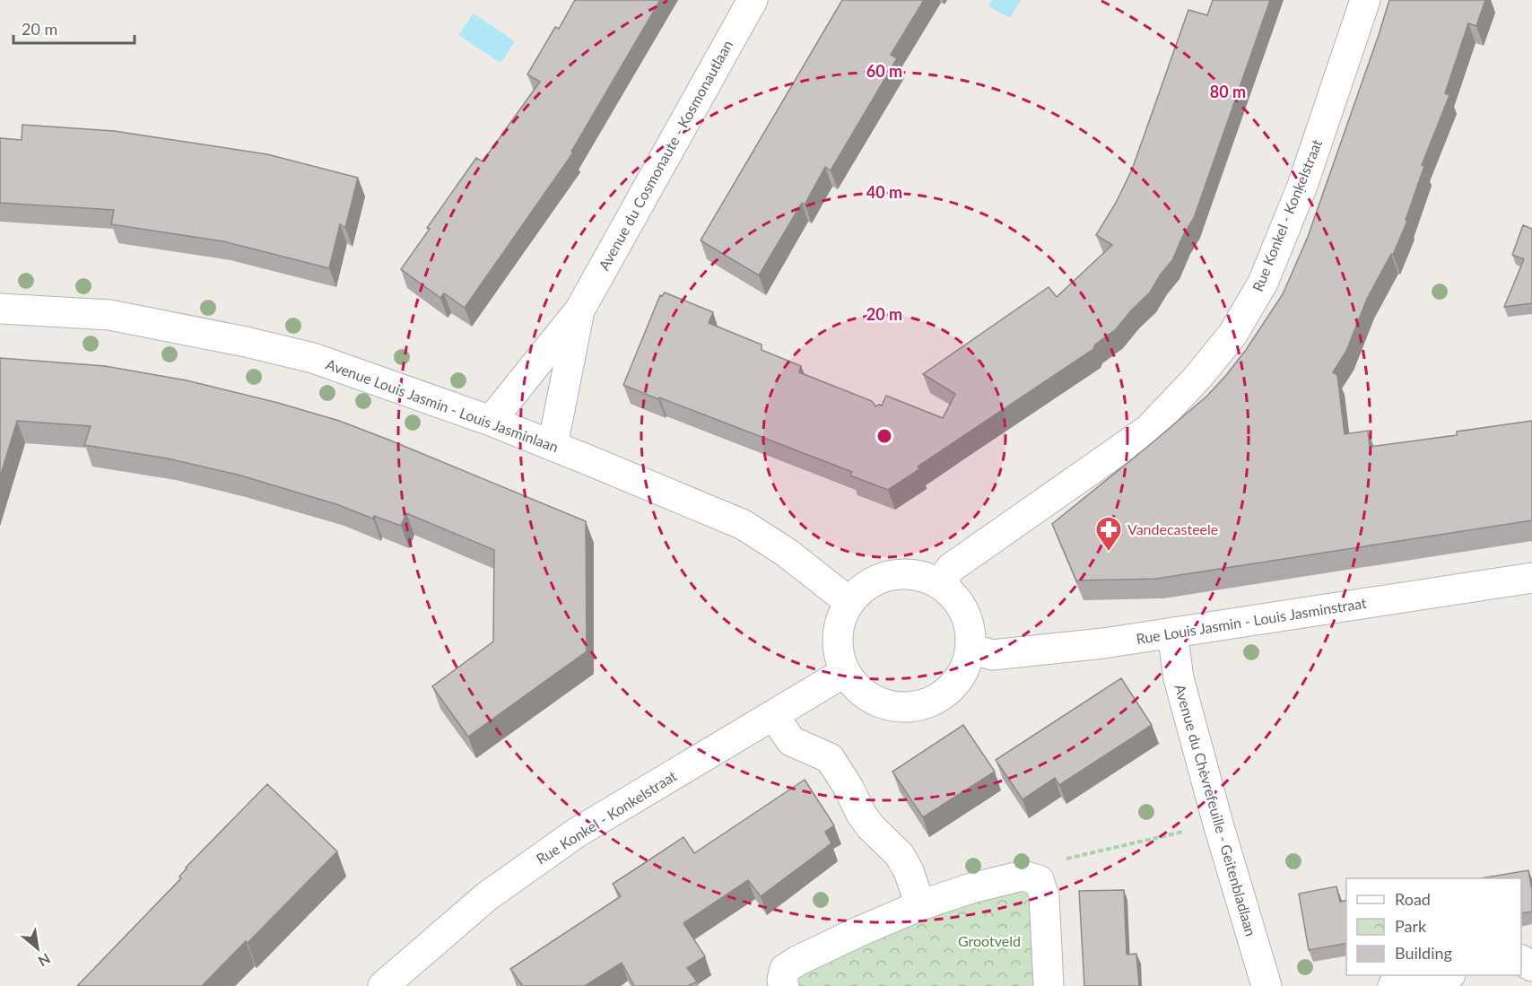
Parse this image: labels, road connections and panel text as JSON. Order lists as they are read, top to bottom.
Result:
{
  "streets": {
    "street": [
      "Avenue du Cosmonaute - Kosmonautlaan",
      "Rue Konkel - Konkelstraat",
      "Avenue Louis Jasmin - Louis Jasminlaan",
      "Rue Louis Jasmin - Louis Jasminstraat",
      "Avenue du Chèvrefeuille - Geitenbladlaan"
    ]
  },
  "crossings": [
    ["Avenue du Cosmonaute - Kosmonautlaan", "Avenue Louis Jasmin - Louis Jasminlaan"],
    ["Rue Konkel - Konkelstraat", "Avenue Louis Jasmin - Louis Jasminlaan"],
    ["Rue Konkel - Konkelstraat", "Rue Louis Jasmin - Louis Jasminstraat"],
    ["Avenue Louis Jasmin - Louis Jasminlaan", "Rue Louis Jasmin - Louis Jasminstraat"],
    ["Rue Louis Jasmin - Louis Jasminstraat", "Avenue du Chèvrefeuille - Geitenbladlaan"]
  ],
  "parks": ["Grootveld"],
  "places": {
    "pharmacy": ["Vandecasteele"]
  },
  "legend": ["Road", "Park", "Building"],
  "scale_bar": "20 m",
  "north": "bottom right",
  "rings": [
    "60 m",
    "80 m",
    "40 m",
    "20 m"
  ]
}
